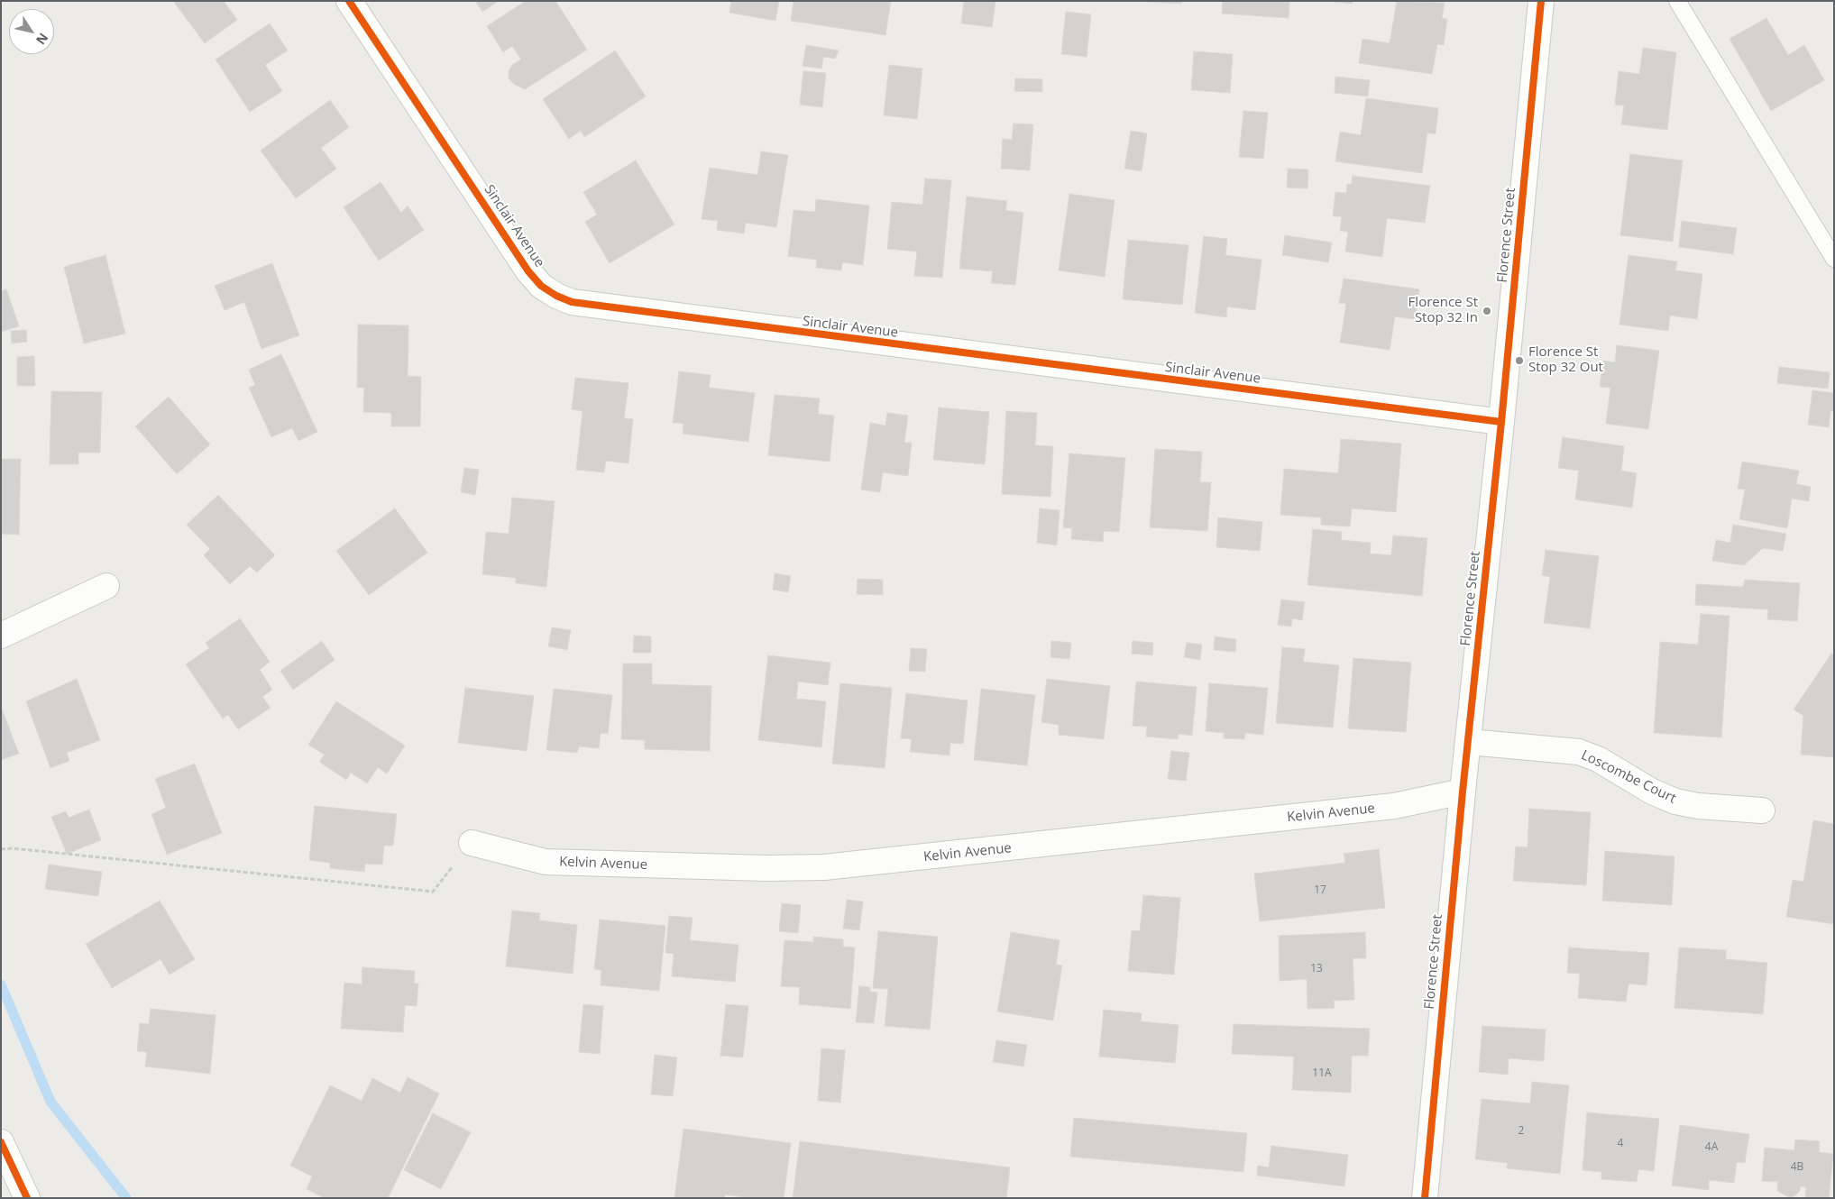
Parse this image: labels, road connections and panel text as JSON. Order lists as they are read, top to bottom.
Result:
{
  "streets": {
    "street": [
      "Sinclair Avenue",
      "Florence Street",
      "Loscombe Court",
      "Kelvin Avenue"
    ]
  },
  "crossings": [
    ["Sinclair Avenue", "Florence Street"],
    ["Florence Street", "Loscombe Court"],
    ["Florence Street", "Kelvin Avenue"]
  ],
  "places": ["Florence St Stop 32 In", "Florence St Stop 32 Out"],
  "house_numbers": [
    "17",
    "13",
    "11A",
    "2",
    "4",
    "4A",
    "4B"
  ],
  "north": "bottom right"
}
